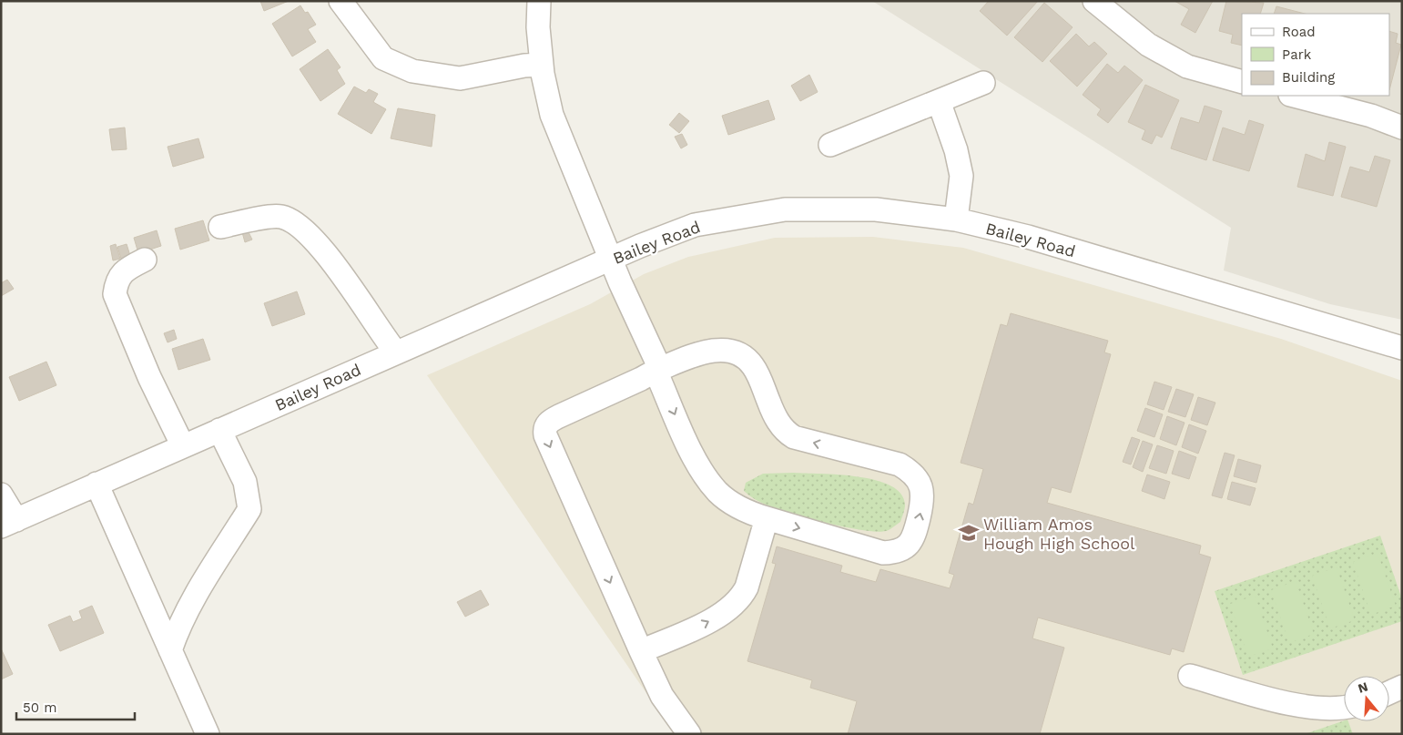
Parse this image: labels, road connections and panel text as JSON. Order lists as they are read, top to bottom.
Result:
{
  "streets": {
    "street": ["Bailey Road"]
  },
  "places": {
    "school or university": ["William Amos Hough High School"]
  },
  "legend": ["Road", "Park", "Building"],
  "scale_bar": "50 m",
  "north": "top"
}
